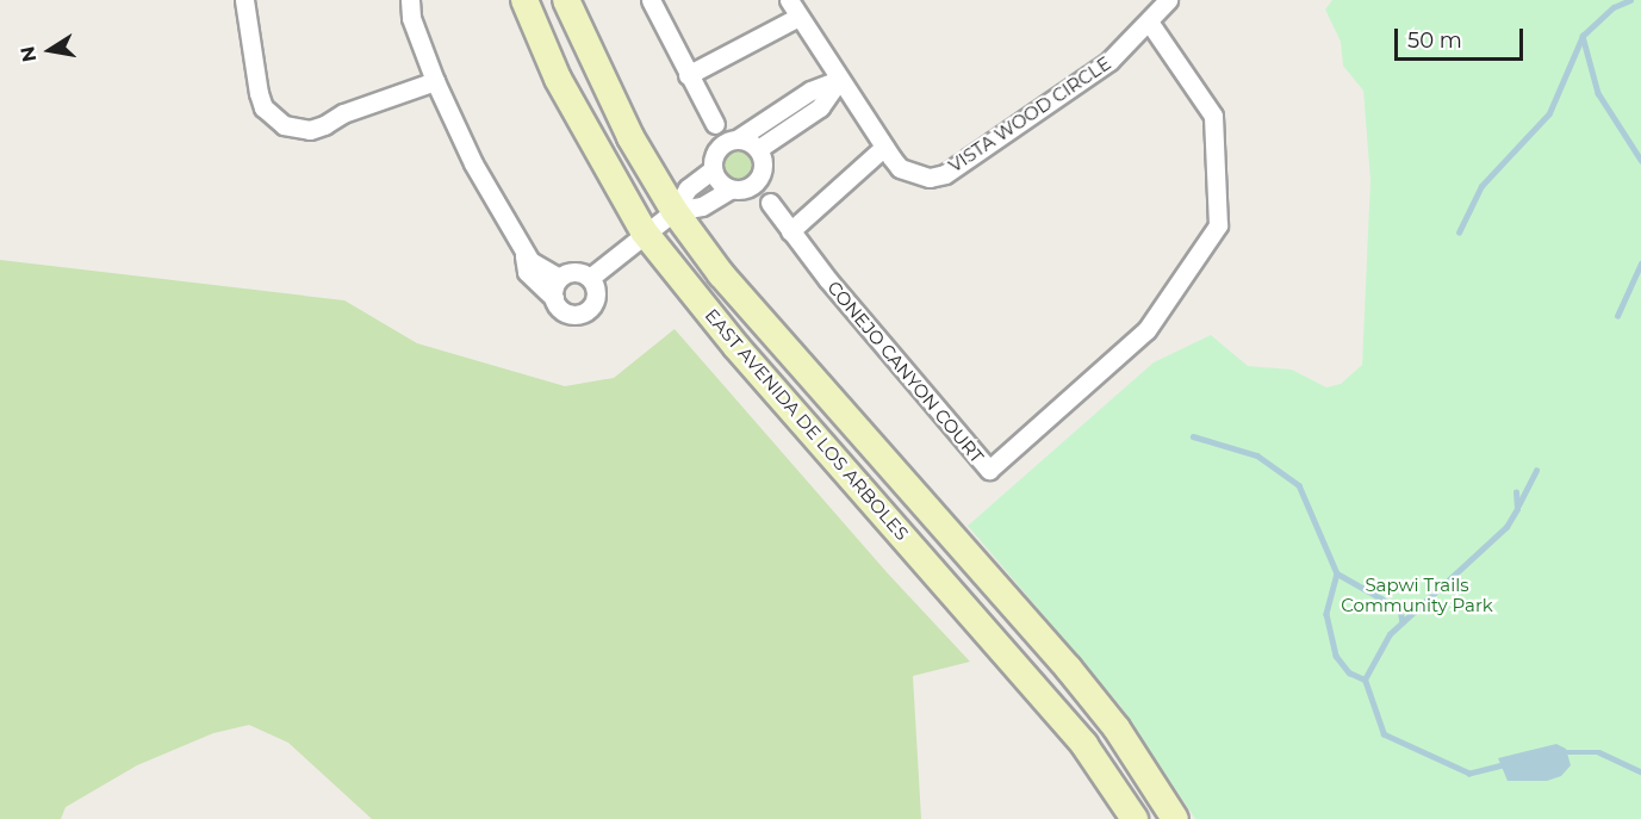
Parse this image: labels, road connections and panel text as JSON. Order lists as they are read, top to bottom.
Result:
{
  "streets": {
    "main road": ["EAST AVENIDA DE LOS ARBOLES"],
    "street": ["VISTA WOOD CIRCLE", "CONEJO CANYON COURT"]
  },
  "crossings": [
    ["VISTA WOOD CIRCLE", "CONEJO CANYON COURT"]
  ],
  "parks": ["Sapwi Trails Community Park"],
  "scale_bar": "50 m",
  "north": "left"
}
